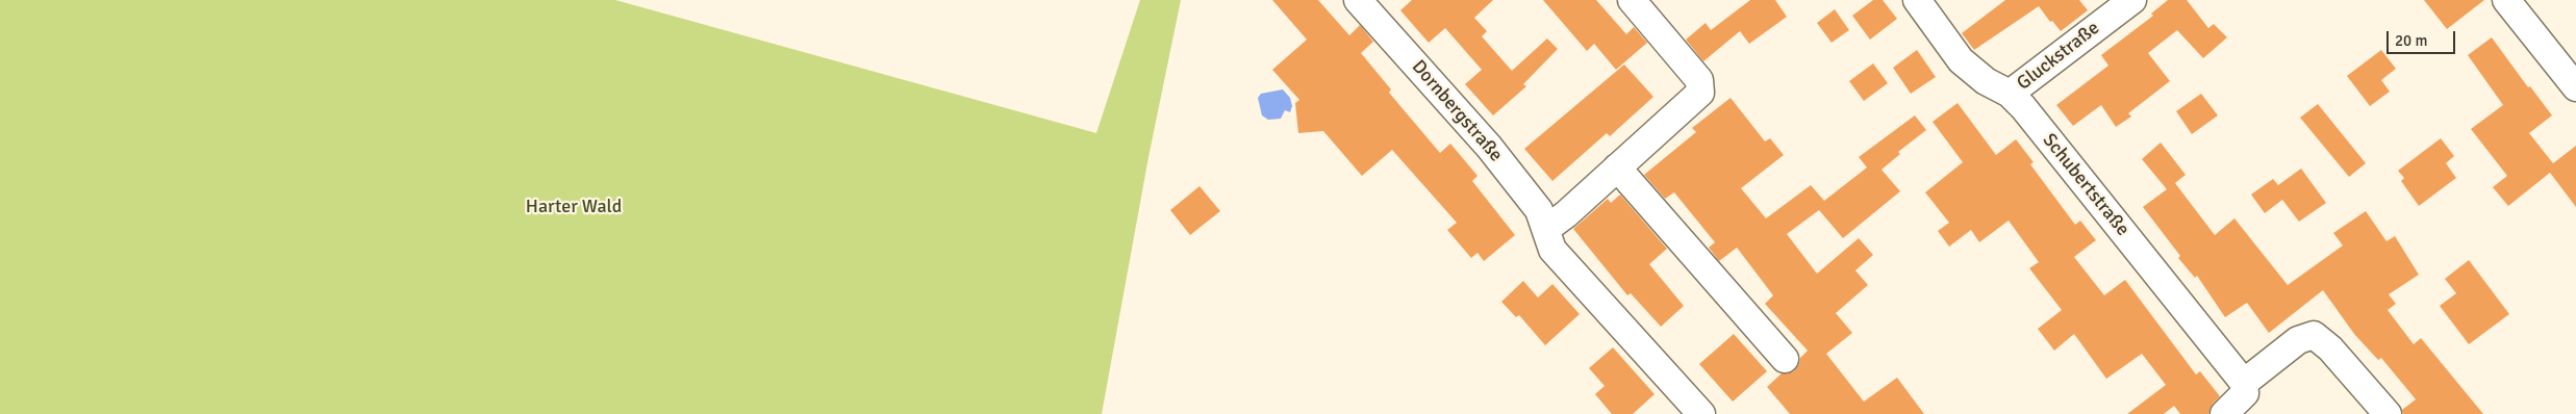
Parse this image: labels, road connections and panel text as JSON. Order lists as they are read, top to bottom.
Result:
{
  "streets": {
    "street": ["Gluckstraße", "Dornbergstraße", "Schubertstraße"]
  },
  "crossings": [
    ["Gluckstraße", "Schubertstraße"]
  ],
  "parks": ["Harter Wald"],
  "scale_bar": "20 m"
}
